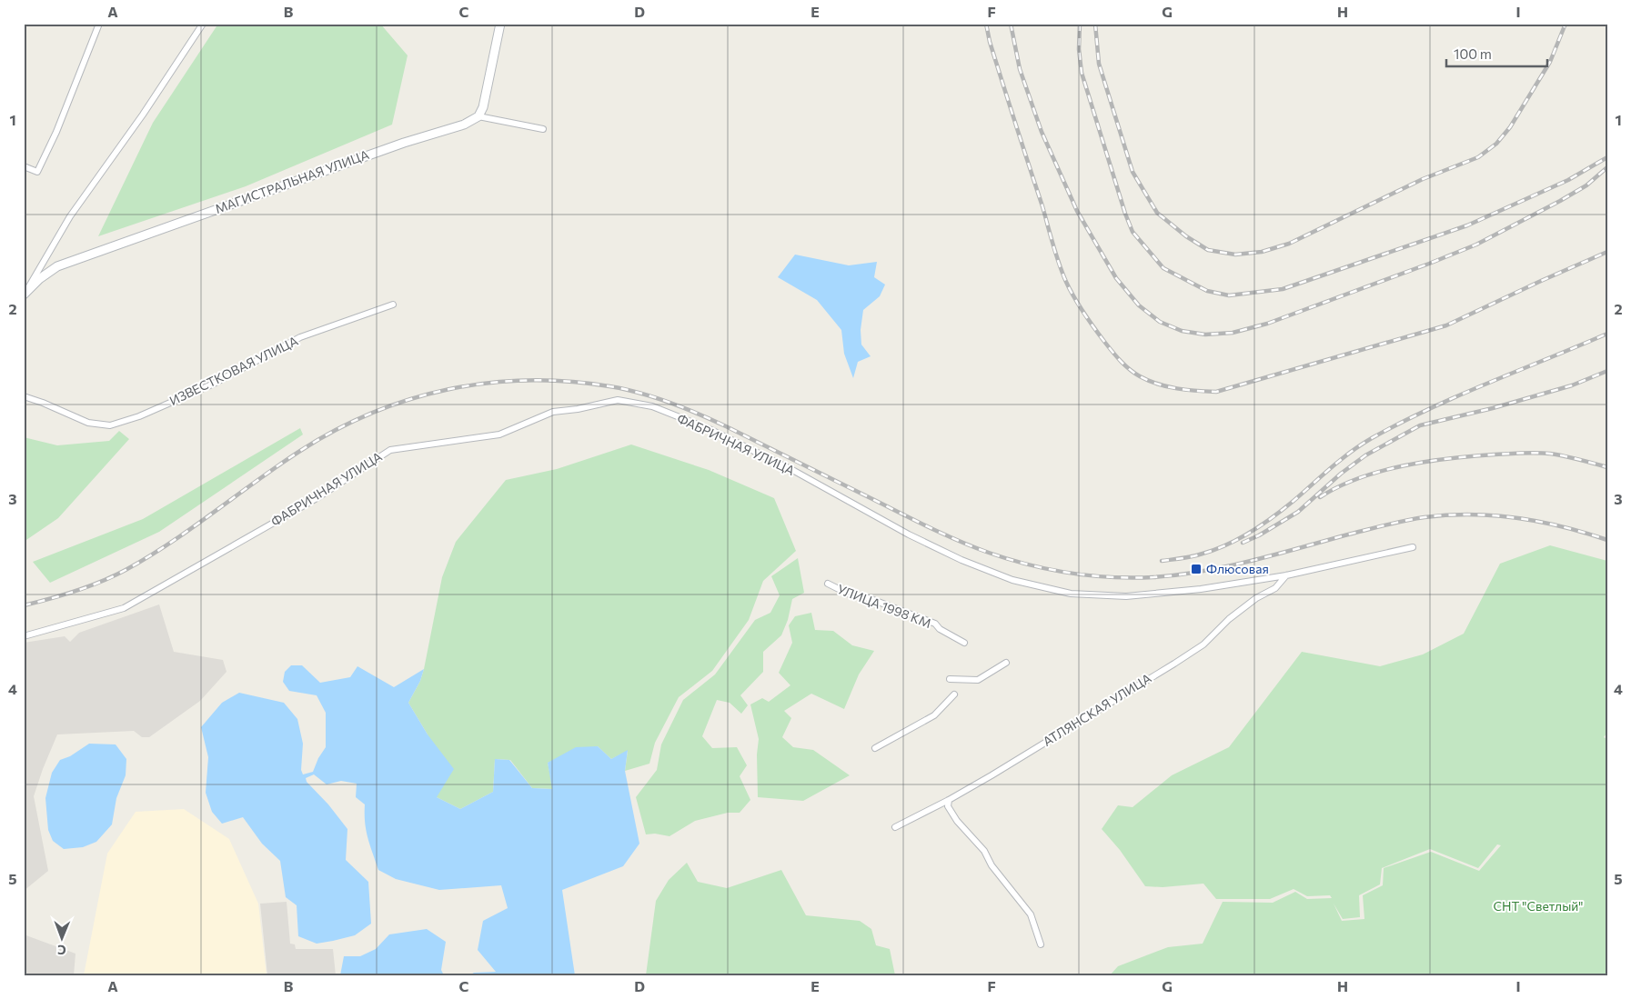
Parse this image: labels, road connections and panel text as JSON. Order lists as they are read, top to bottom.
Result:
{
  "streets": {
    "street": [
      "МАГИСТРАЛЬНАЯ УЛИЦА",
      "ИЗВЕСТКОВАЯ УЛИЦА",
      "ФАБРИЧНАЯ УЛИЦА",
      "УЛИЦА 1998 КМ",
      "АТЛЯНСКАЯ УЛИЦА"
    ]
  },
  "crossings": [
    ["ФАБРИЧНАЯ УЛИЦА", "АТЛЯНСКАЯ УЛИЦА"]
  ],
  "parks": ["СНТ \"Светлый\""],
  "places": {
    "transit": ["Флюсовая"]
  },
  "scale_bar": "100 m",
  "north": "bottom",
  "grid": {
    "columns": [
      "A",
      "B",
      "C",
      "D",
      "E",
      "F",
      "G",
      "H",
      "I"
    ],
    "rows": [
      "1",
      "2",
      "3",
      "4",
      "5"
    ]
  }
}
